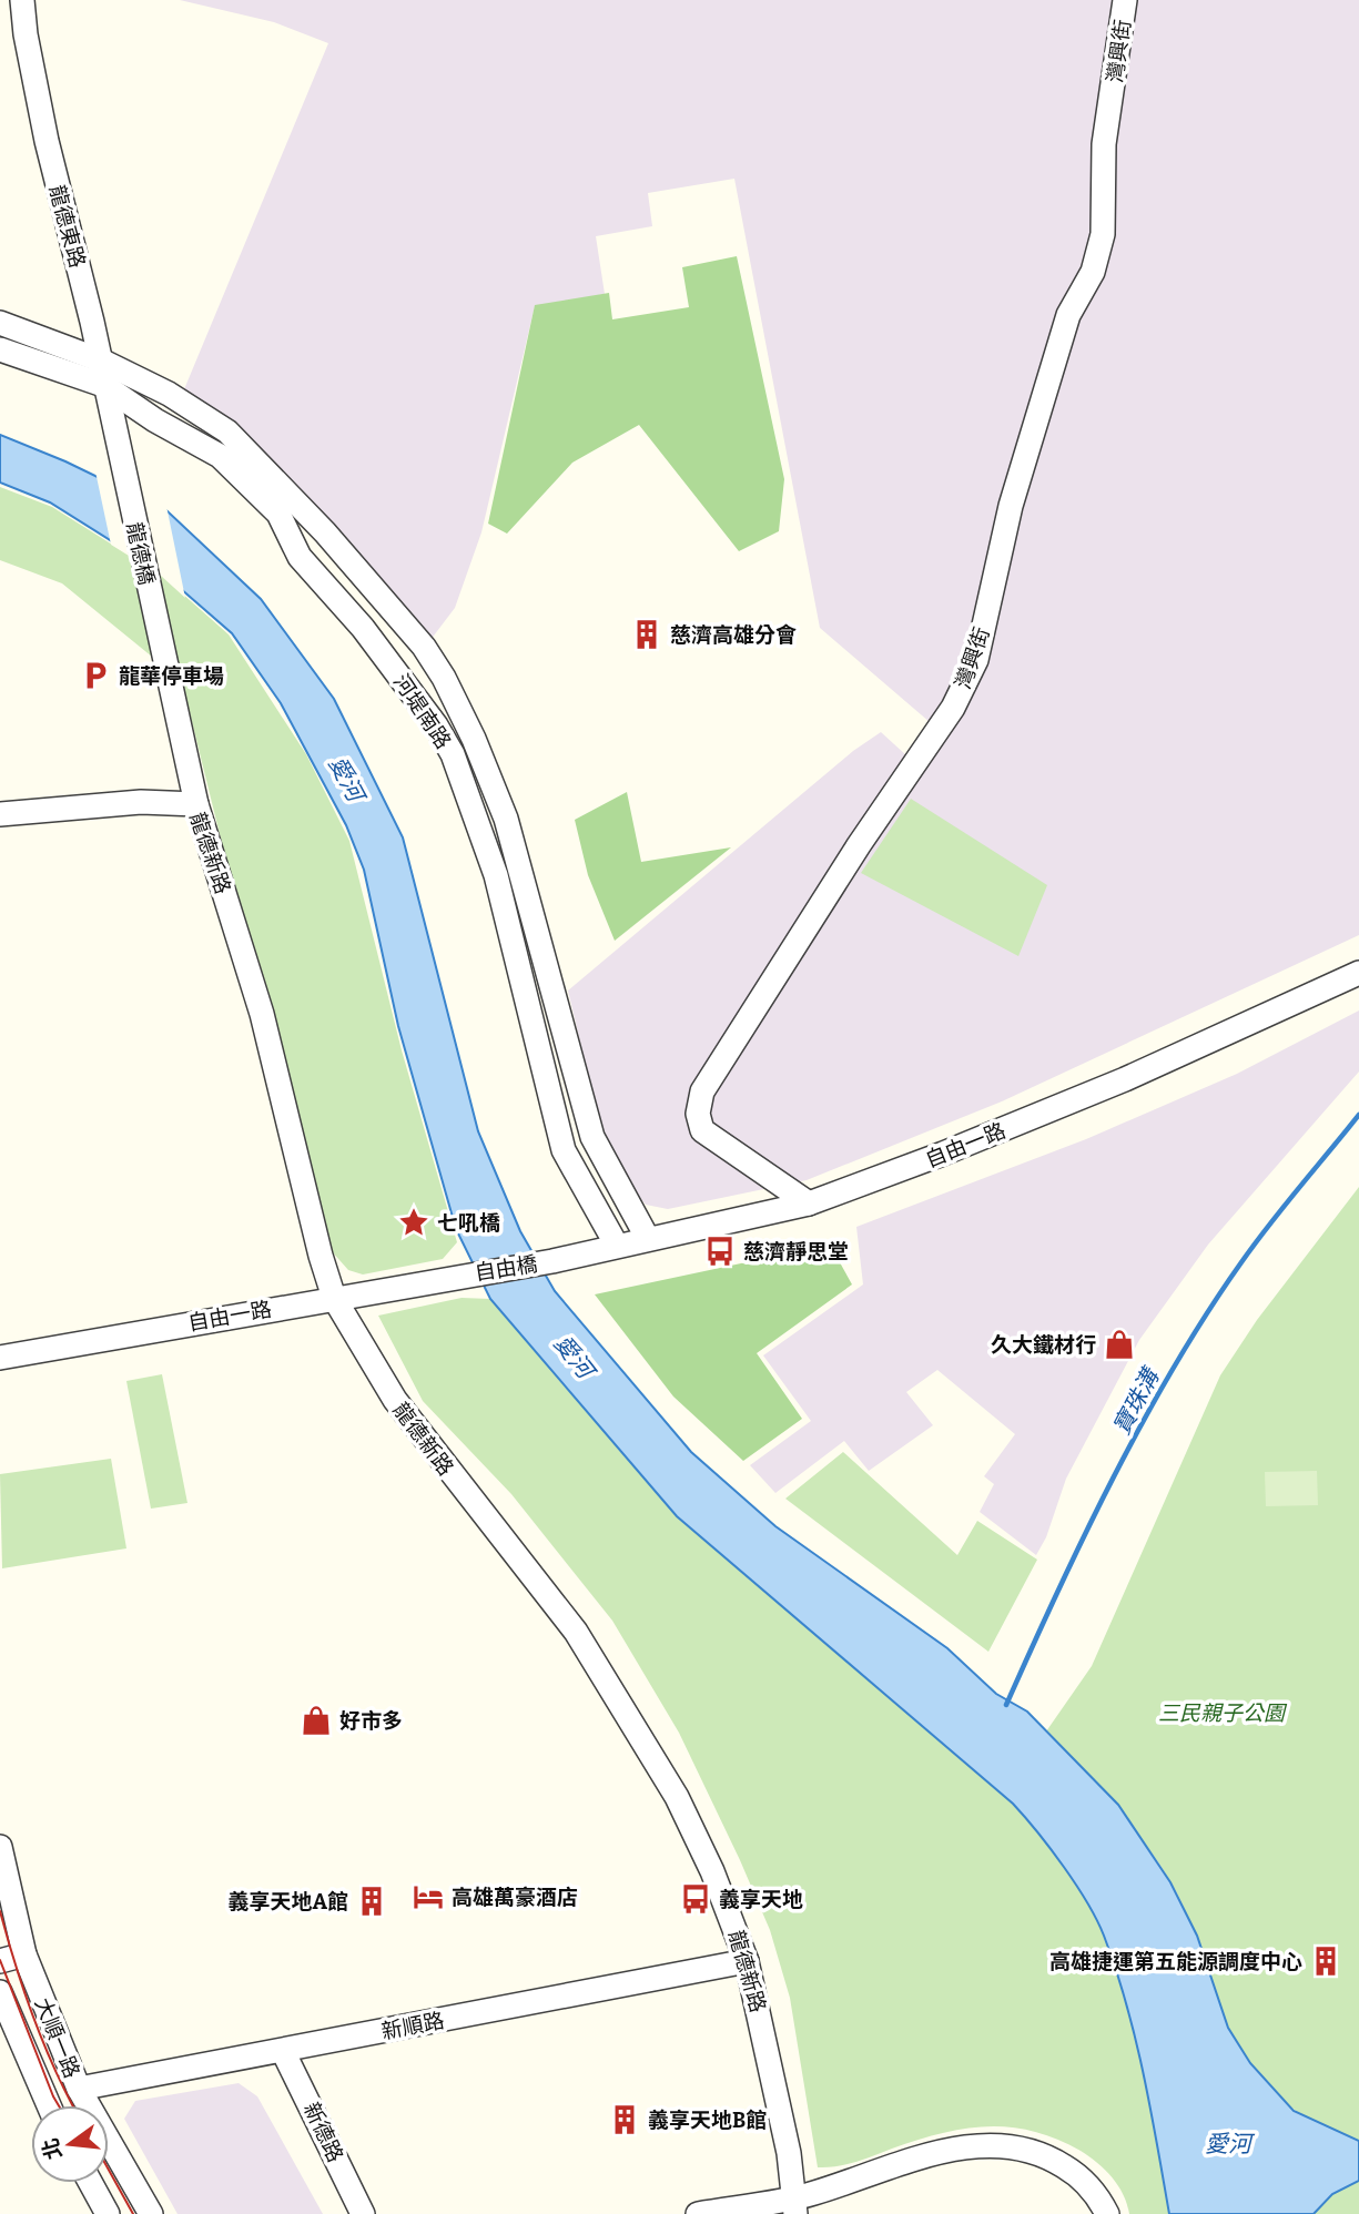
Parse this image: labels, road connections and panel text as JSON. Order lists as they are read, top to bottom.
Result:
{
  "streets": {
    "street": [
      "灣興街",
      "龍德東路",
      "龍德橋",
      "河堤南路",
      "龍德新路",
      "自由一路",
      "自由橋",
      "新順路",
      "大順一路",
      "新德路"
    ]
  },
  "crossings": [
    ["灣興街", "自由一路"],
    ["龍德東路", "龍德橋"],
    ["龍德東路", "河堤南路"],
    ["龍德橋", "龍德新路"],
    ["河堤南路", "自由一路"],
    ["龍德新路", "自由一路"],
    ["龍德新路", "新順路"],
    ["自由一路", "自由橋"],
    ["新順路", "大順一路"],
    ["新順路", "新德路"]
  ],
  "water": ["愛河", "寶珠溝"],
  "parks": ["三民親子公園"],
  "places": {
    "building": [
      "慈濟高雄分會",
      "義享天地A館",
      "高雄捷運第五能源調度中心",
      "義享天地B館"
    ],
    "parking": ["龍華停車場"],
    "place": ["七吼橋"],
    "bus stop": ["慈濟靜思堂", "義享天地"],
    "shop": ["久大鐵材行", "好市多"],
    "hotel": ["高雄萬豪酒店"]
  },
  "north": "left"
}
